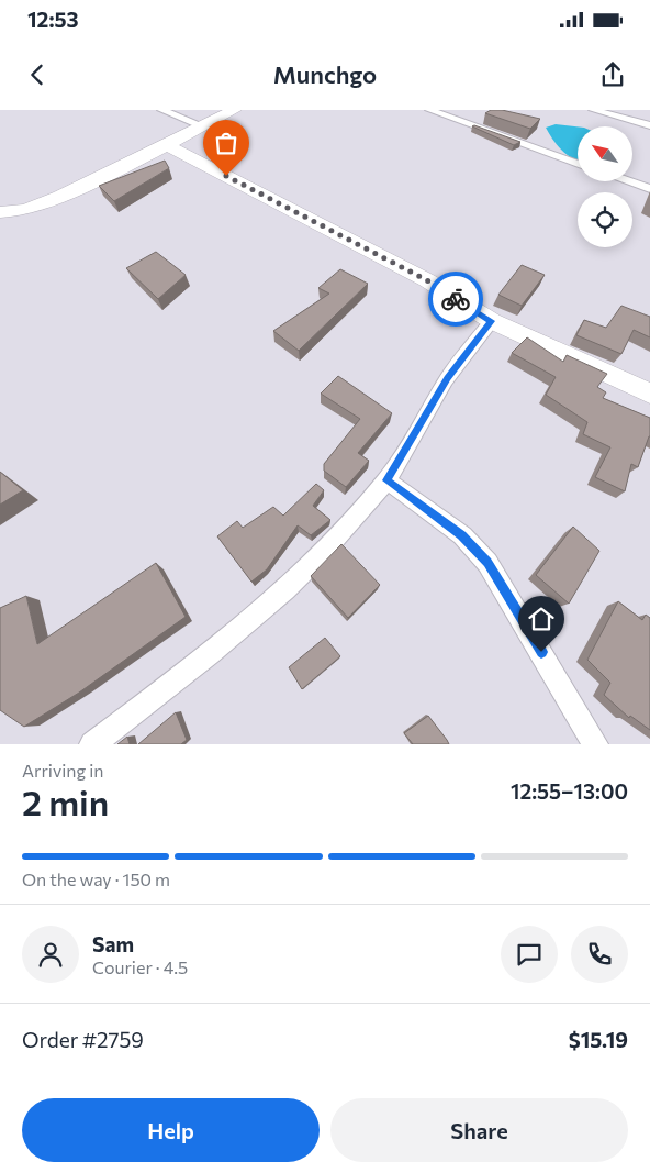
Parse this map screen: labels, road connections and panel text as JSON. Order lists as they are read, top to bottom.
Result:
{
  "north": "top left",
  "page": {
    "status": "12:53",
    "header": "Munchgo",
    "heading": ["2 min", "Arriving in", "12:55–13:00"],
    "panel": [
      "Sam",
      "Courier · 4.5",
      "Order #2759",
      "$15.19"
    ],
    "bar": "On the way · 150 m",
    "buttons": ["Help", "Share"]
  }
}
